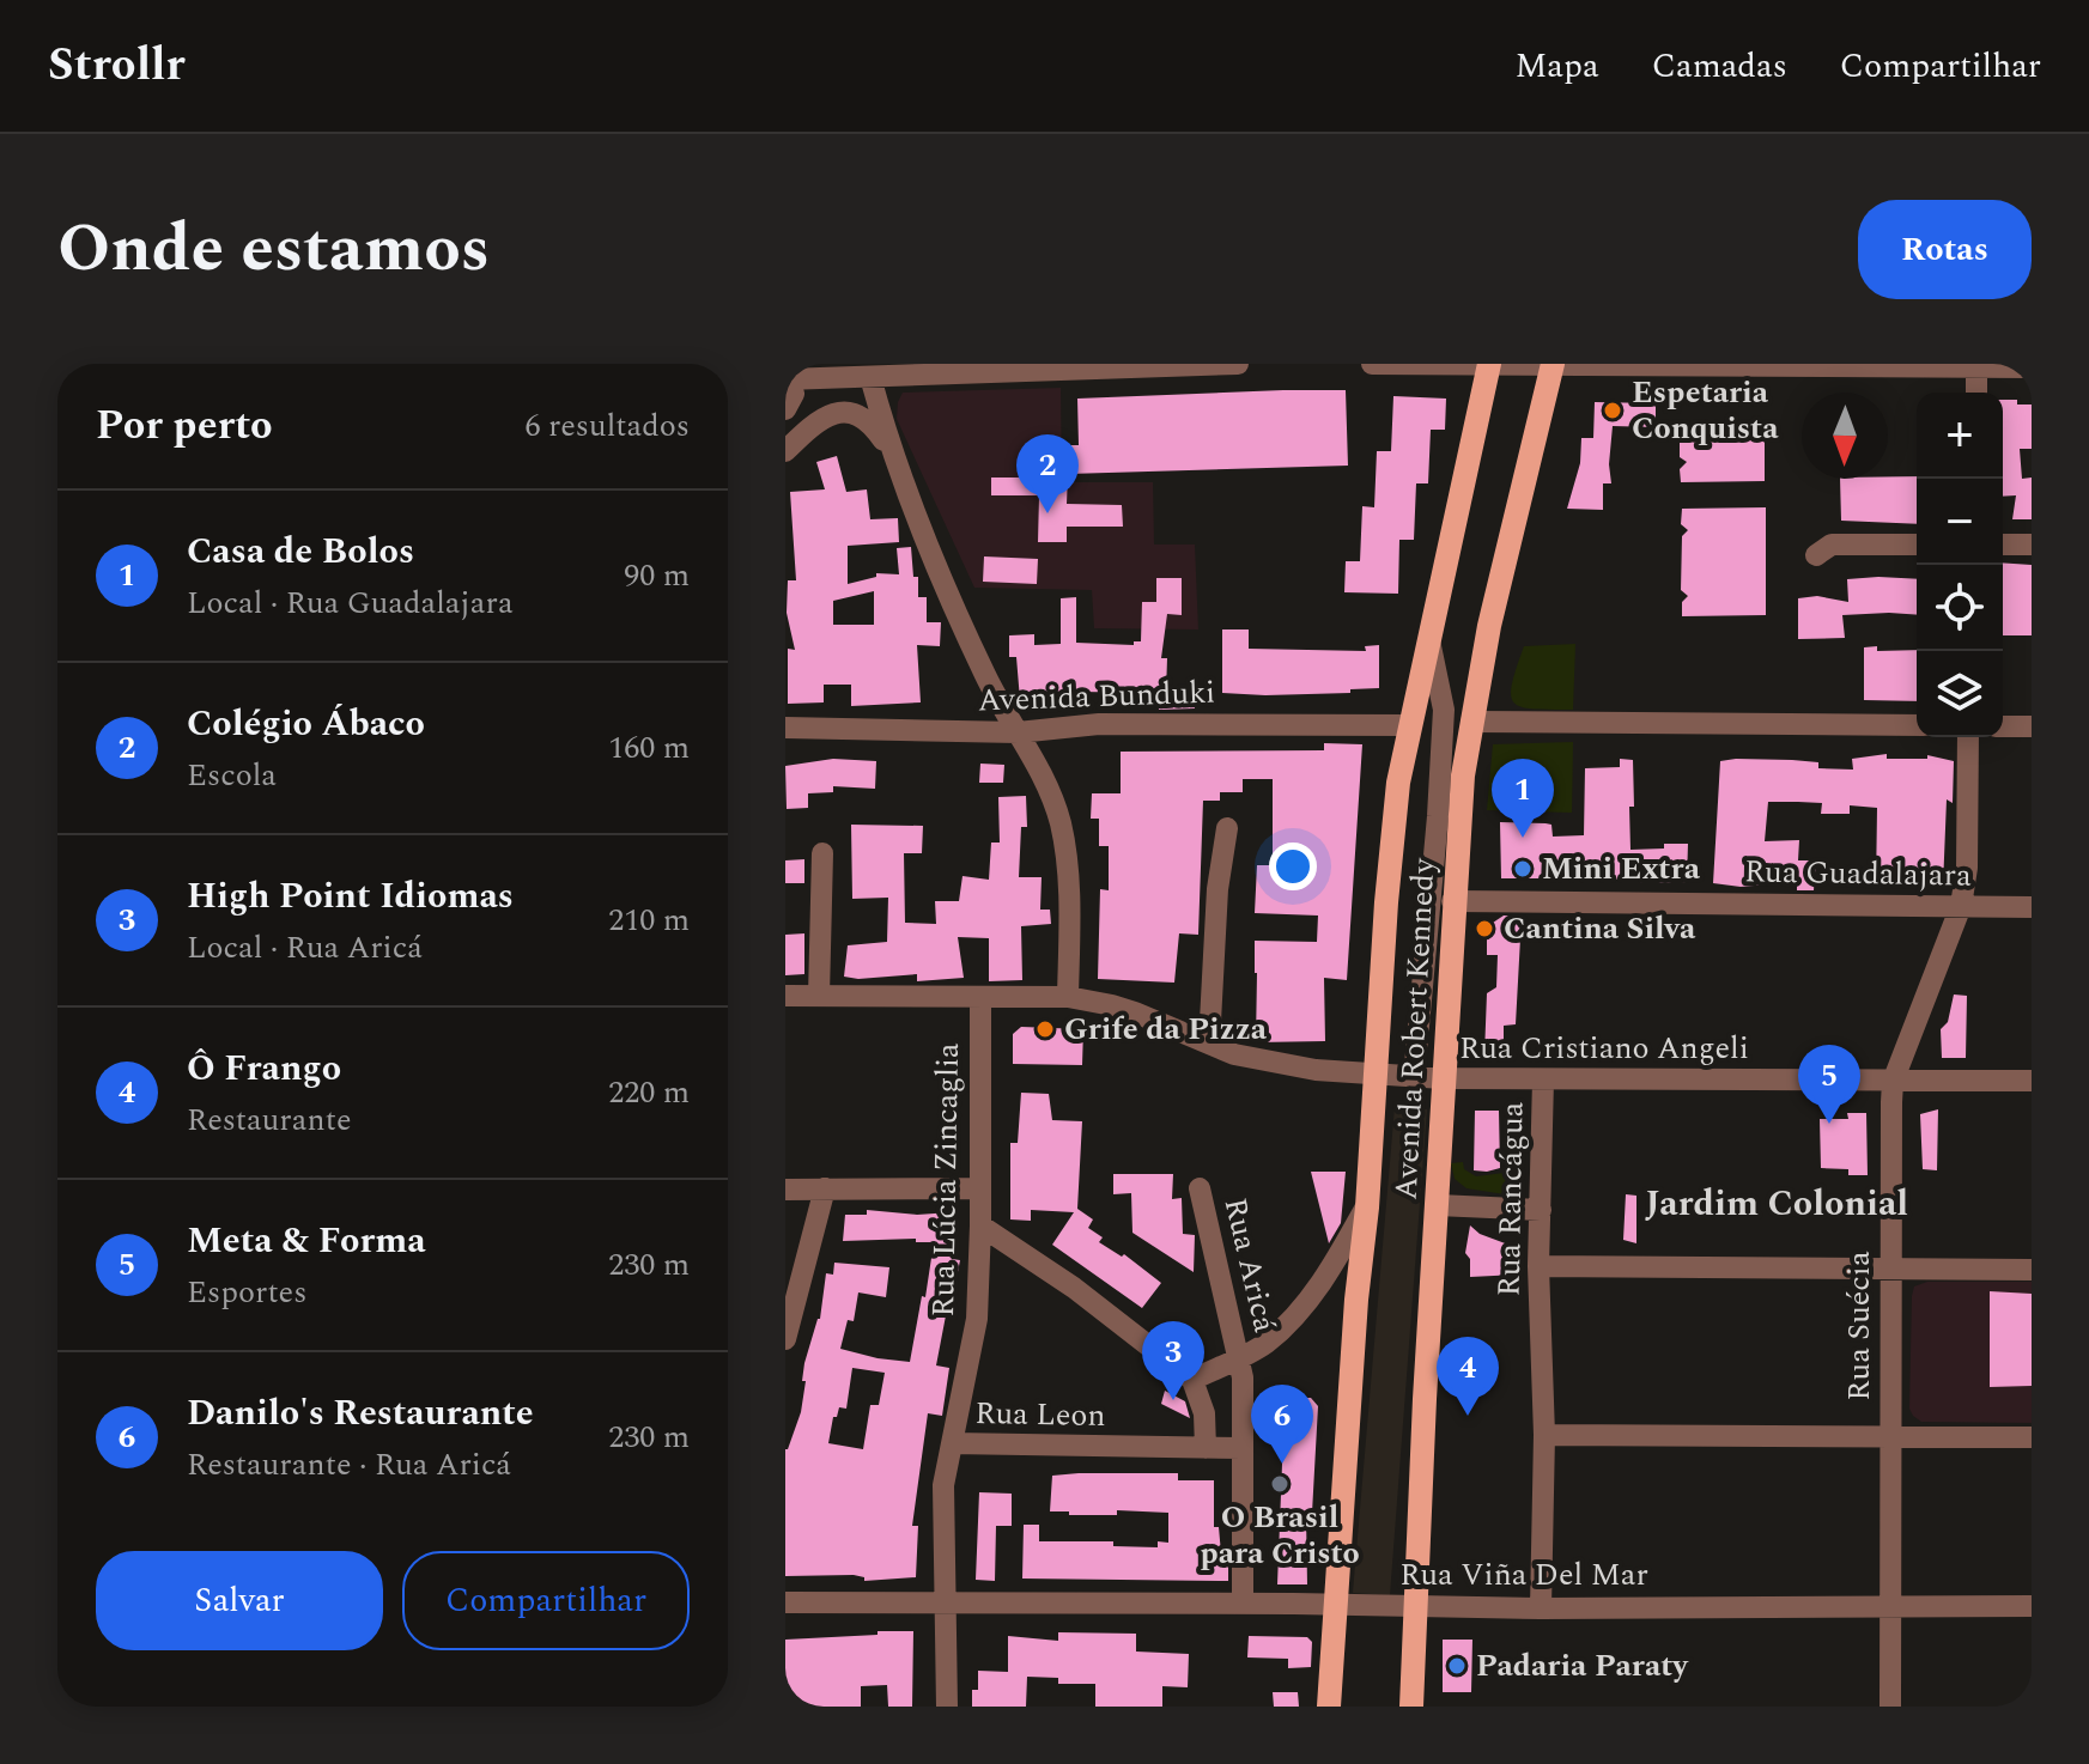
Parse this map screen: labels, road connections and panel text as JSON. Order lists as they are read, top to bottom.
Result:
{
  "streets": {
    "main road": ["Avenida Robert Kennedy"],
    "street": [
      "Avenida Bunduki",
      "Rua Guadalajara",
      "Rua Cristiano Angeli",
      "Rua Lúcia Zincaglia",
      "Rua Rancágua",
      "Rua Aricá",
      "Rua Suécia",
      "Rua Leon",
      "Rua Viña Del Mar"
    ]
  },
  "crossings": [
    ["Avenida Bunduki", "Avenida Robert Kennedy"],
    ["Rua Guadalajara", "Avenida Robert Kennedy"],
    ["Rua Guadalajara", "Rua Suécia"],
    ["Avenida Robert Kennedy", "Rua Cristiano Angeli"],
    ["Avenida Robert Kennedy", "Rua Viña Del Mar"],
    ["Rua Cristiano Angeli", "Rua Lúcia Zincaglia"],
    ["Rua Cristiano Angeli", "Rua Rancágua"],
    ["Rua Cristiano Angeli", "Rua Suécia"],
    ["Rua Lúcia Zincaglia", "Rua Leon"],
    ["Rua Lúcia Zincaglia", "Rua Viña Del Mar"],
    ["Rua Rancágua", "Rua Viña Del Mar"],
    ["Rua Aricá", "Rua Leon"],
    ["Rua Aricá", "Rua Viña Del Mar"],
    ["Rua Suécia", "Rua Viña Del Mar"]
  ],
  "districts": ["Jardim Colonial"],
  "places": [
    "Espetaria Conquista",
    "Mini Extra",
    "Cantina Silva",
    "Grife da Pizza",
    "O Brasil para Cristo",
    "Padaria Paraty"
  ],
  "north": "bottom",
  "page": {
    "header": "Strollr",
    "nav": ["Mapa", "Camadas", "Compartilhar"],
    "title": "Onde estamos",
    "buttons": [
      "Rotas",
      ["Salvar", "Compartilhar"]
    ],
    "heading": ["Por perto", "6 resultados"],
    "map_buttons": ["+", "−"],
    "pins": [
      "2",
      "1",
      "5",
      "3",
      "4",
      "6"
    ],
    "list": [
      {
        "mark": "1",
        "name": "Casa de Bolos",
        "note": "Local · Rua Guadalajara",
        "value": "90 m"
      },
      {
        "mark": "2",
        "name": "Colégio Ábaco",
        "note": "Escola",
        "value": "160 m"
      },
      {
        "mark": "3",
        "name": "High Point Idiomas",
        "note": "Local · Rua Aricá",
        "value": "210 m"
      },
      {
        "mark": "4",
        "name": "Ô Frango",
        "note": "Restaurante",
        "value": "220 m"
      },
      {
        "mark": "5",
        "name": "Meta & Forma",
        "note": "Esportes",
        "value": "230 m"
      },
      {
        "mark": "6",
        "name": "Danilo's Restaurante",
        "note": "Restaurante · Rua Aricá",
        "value": "230 m"
      }
    ]
  }
}
